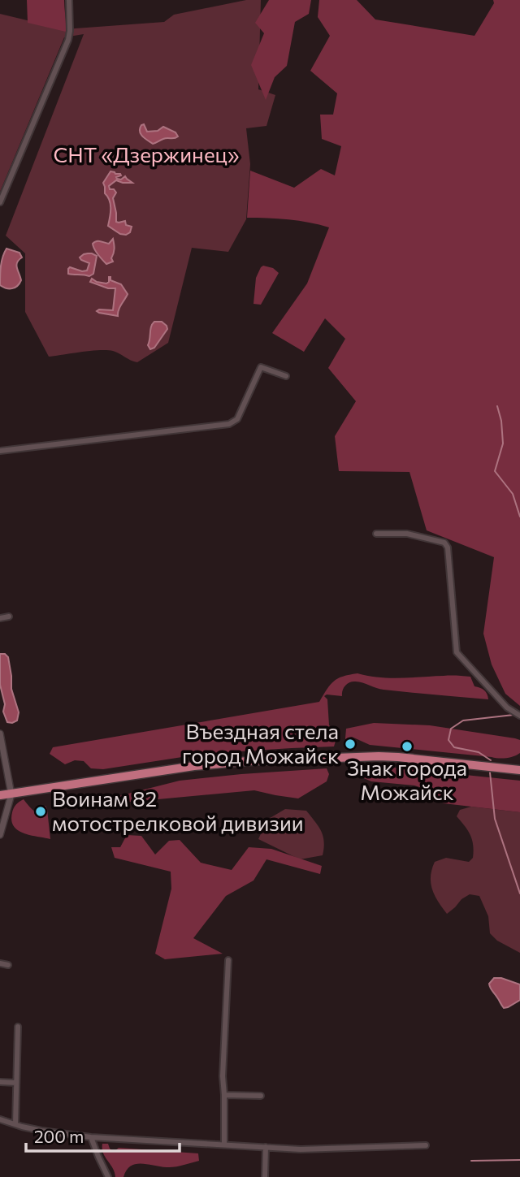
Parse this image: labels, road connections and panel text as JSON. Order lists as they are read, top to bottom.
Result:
{
  "parks": ["СНТ «Дзержинец»"],
  "places": ["Въездная стела город Можайск", "Знак города Можайск", "Воинам 82 мотострелковой дивизии"],
  "scale_bar": "200 m"
}
